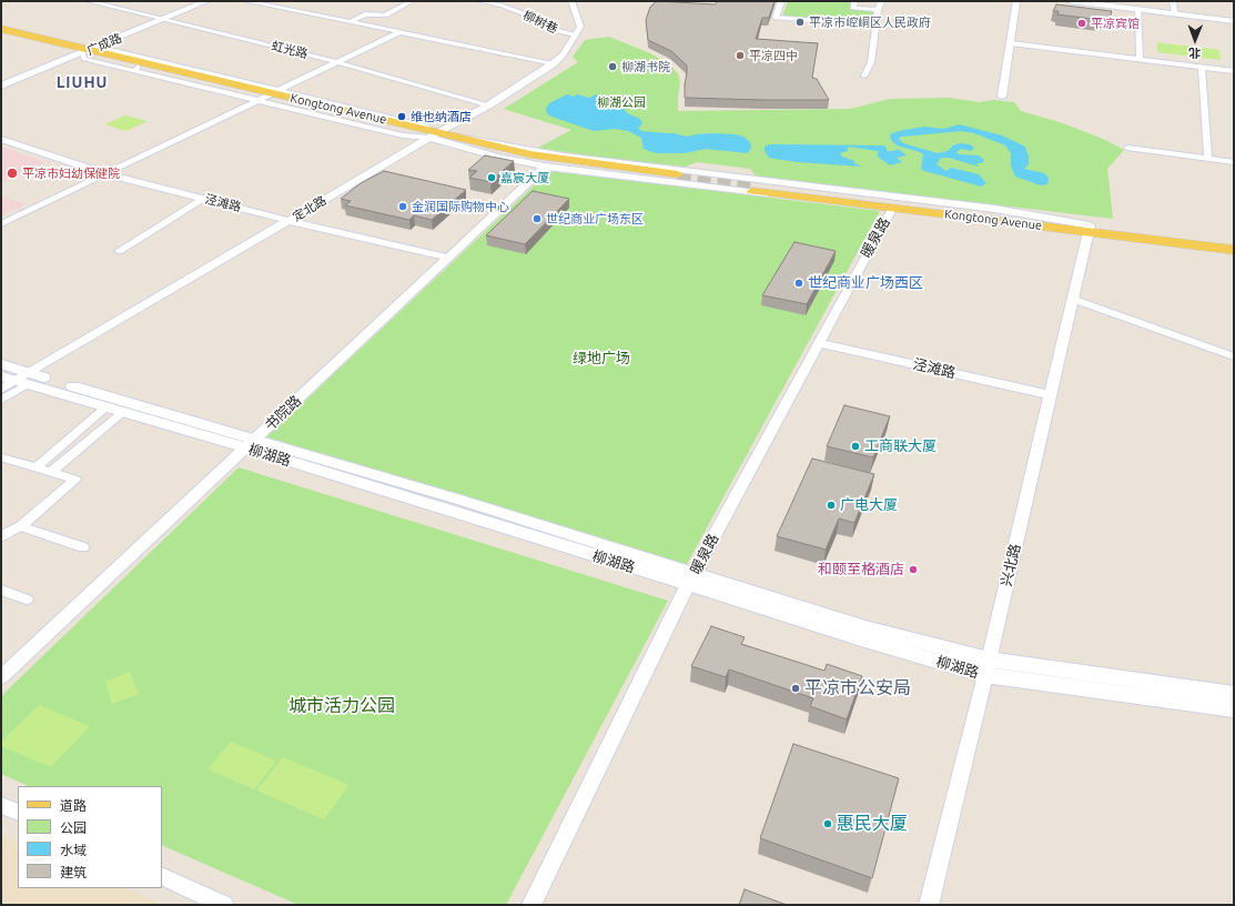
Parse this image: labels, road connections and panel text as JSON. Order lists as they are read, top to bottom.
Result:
{
  "streets": {
    "main road": ["广成路", "Kongtong Avenue", "柳湖路"],
    "street": [
      "柳树巷",
      "虹光路",
      "泾滩路",
      "定北路",
      "暖泉路",
      "书院路",
      "兴北路"
    ]
  },
  "crossings": [
    ["柳树巷", "定北路"],
    ["广成路", "虹光路"],
    ["广成路", "Kongtong Avenue"],
    ["虹光路", "定北路"],
    ["Kongtong Avenue", "定北路"],
    ["Kongtong Avenue", "兴北路"],
    ["泾滩路", "定北路"],
    ["泾滩路", "暖泉路"],
    ["泾滩路", "书院路"],
    ["泾滩路", "兴北路"],
    ["定北路", "柳湖路"],
    ["暖泉路", "柳湖路"],
    ["书院路", "柳湖路"],
    ["柳湖路", "兴北路"]
  ],
  "districts": ["LIUHU"],
  "parks": ["柳湖公园", "绿地广场", "城市活力公园"],
  "places": [
    "平凉市崆峒区人民政府",
    "平凉宾馆",
    "平凉四中",
    "柳湖书院",
    "维也纳酒店",
    "平凉市妇幼保健院",
    "嘉宸大厦",
    "金润国际购物中心",
    "世纪商业广场东区",
    "世纪商业广场西区",
    "工商联大厦",
    "广电大厦",
    "和颐至格酒店",
    "平凉市公安局",
    "惠民大厦"
  ],
  "legend": [
    "道路",
    "公园",
    "水域",
    "建筑"
  ],
  "north": "bottom"
}
